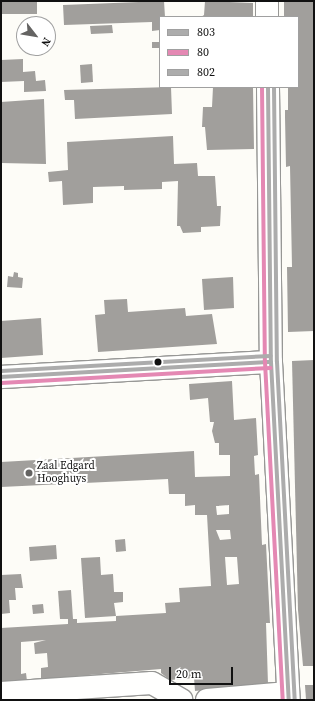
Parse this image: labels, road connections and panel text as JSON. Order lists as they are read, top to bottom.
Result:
{
  "places": ["Zaal Edgard Hooghuys"],
  "lines": ["transit line 803", "transit line 80", "transit line 802"],
  "legend": ["803", "80", "802"],
  "scale_bar": "20 m",
  "north": "bottom right"
}
